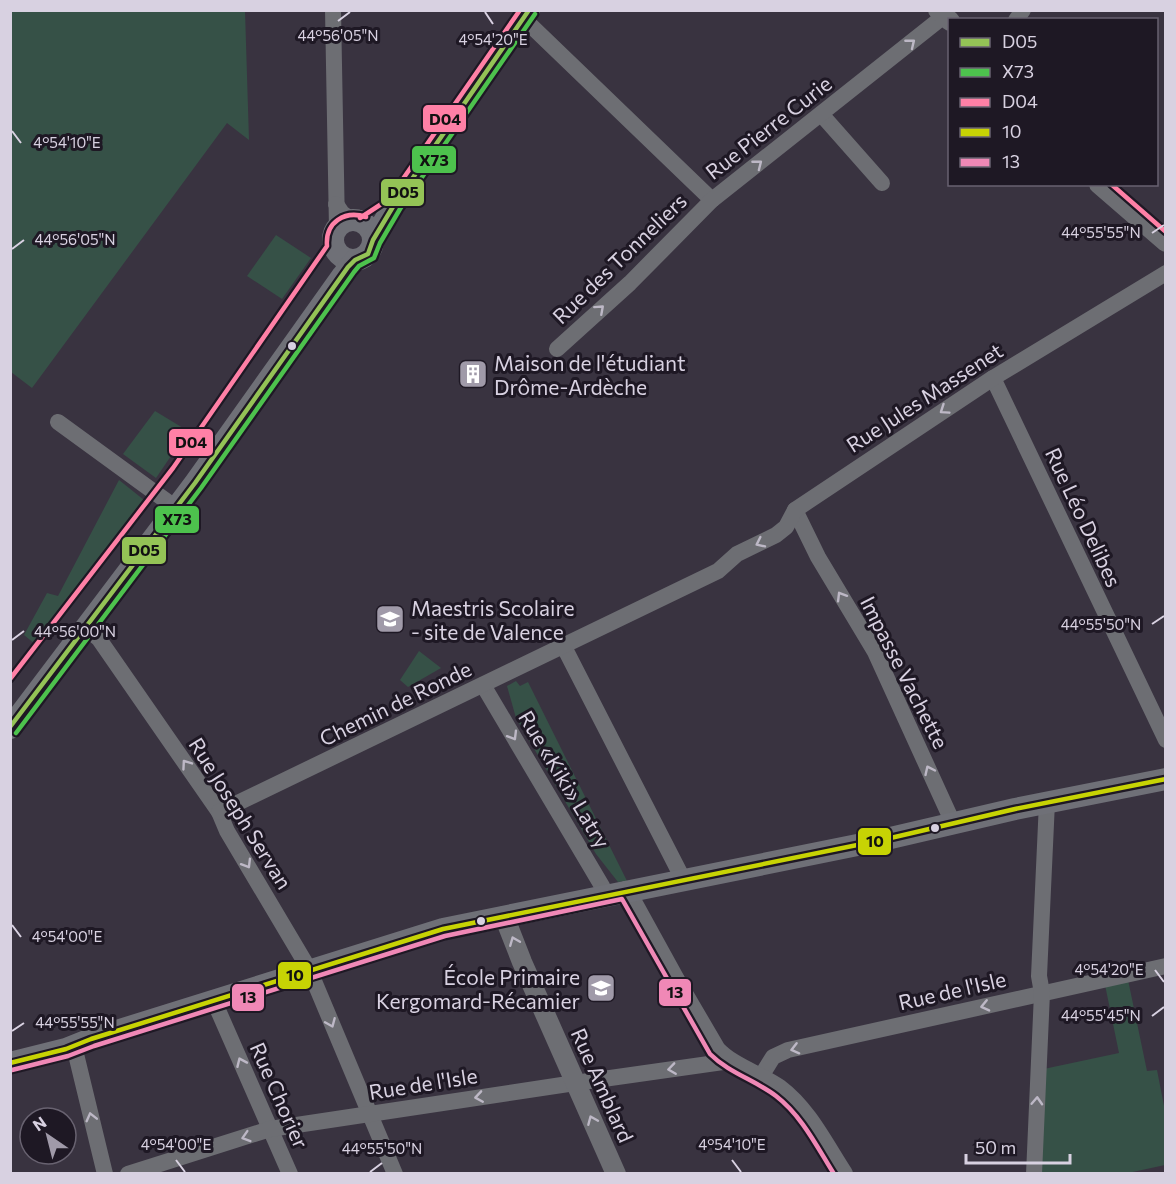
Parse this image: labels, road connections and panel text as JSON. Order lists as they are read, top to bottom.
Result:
{
  "streets": {
    "street": [
      "Rue Pierre Curie",
      "Rue des Tonneliers",
      "Rue Jules Massenet",
      "Rue Léo Delibes",
      "Impasse Vachette",
      "Chemin de Ronde",
      "Rue «Kiki» Latry",
      "Rue Joseph Servan",
      "Rue de l'Isle",
      "Rue Amblard",
      "Rue Chorier"
    ]
  },
  "crossings": [
    ["Rue Pierre Curie", "Rue des Tonneliers"],
    ["Rue Jules Massenet", "Rue Léo Delibes"],
    ["Rue Jules Massenet", "Impasse Vachette"],
    ["Rue Jules Massenet", "Chemin de Ronde"],
    ["Chemin de Ronde", "Rue «Kiki» Latry"],
    ["Chemin de Ronde", "Rue Joseph Servan"],
    ["Rue Joseph Servan", "Rue de l'Isle"],
    ["Rue de l'Isle", "Rue Amblard"],
    ["Rue de l'Isle", "Rue Chorier"]
  ],
  "one_way": [
    "Rue Pierre Curie",
    "Rue des Tonneliers",
    "Rue Jules Massenet",
    "Impasse Vachette",
    "Rue de l'Isle",
    "Rue Chorier"
  ],
  "places": {
    "building": ["Maison de l'étudiant Drôme-Ardèche"],
    "school or university": ["Maestris Scolaire - site de Valence", "École Primaire Kergomard-Récamier"]
  },
  "lines": [
    "transit line D05",
    "transit line D04",
    "transit line X73",
    "transit line 10",
    "transit line 13"
  ],
  "legend": [
    "D05",
    "X73",
    "D04",
    "10",
    "13"
  ],
  "scale_bar": "50 m",
  "north": "top left",
  "coordinates": [
    "44°56'05\"N",
    "4°54'20\"E",
    "4°54'10\"E",
    "44°55'55\"N",
    "44°55'50\"N",
    "44°56'00\"N",
    "4°54'00\"E",
    "44°55'45\"N"
  ]
}
